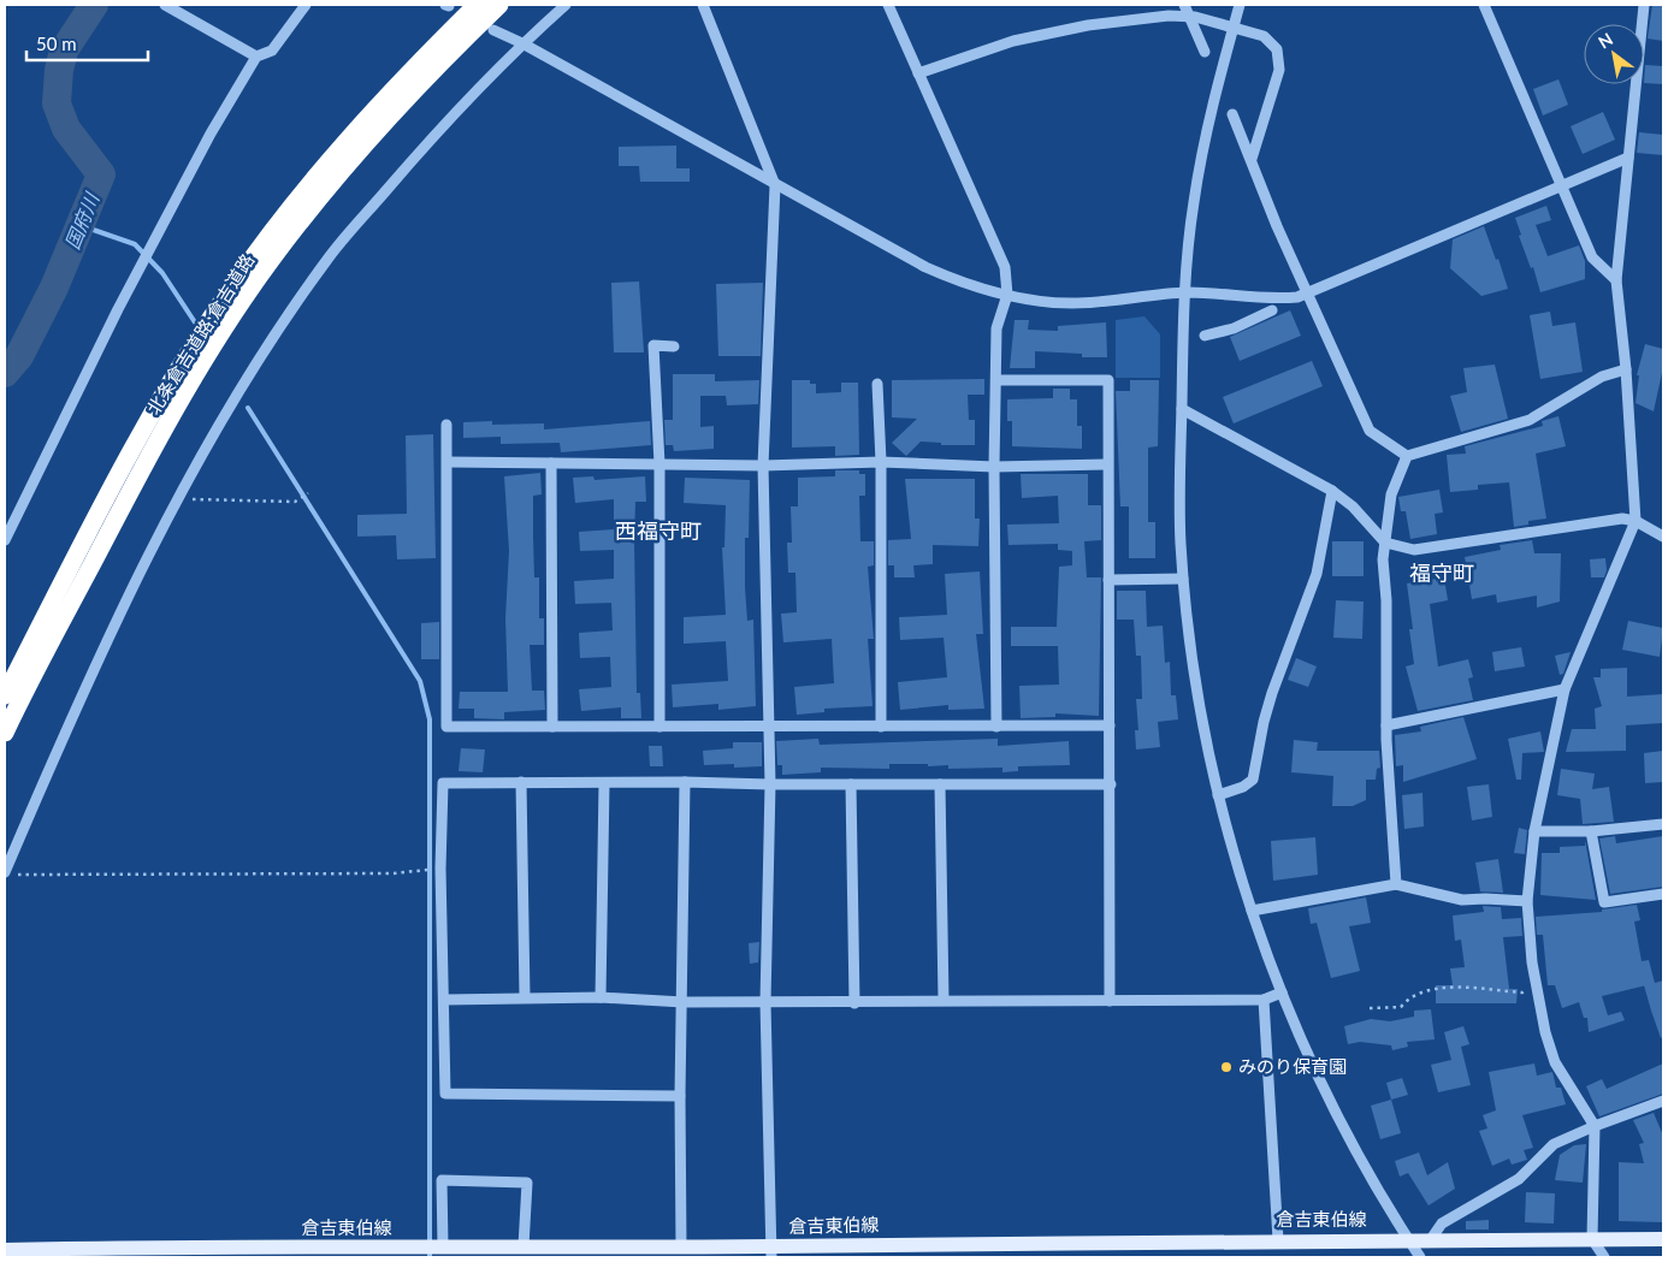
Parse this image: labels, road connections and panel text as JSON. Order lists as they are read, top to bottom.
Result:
{
  "streets": {
    "highway": ["北条倉吉道路;倉吉道路"],
    "main road": ["倉吉東伯線"]
  },
  "districts": ["西福守町", "福守町"],
  "water": ["国府川"],
  "places": ["みのり保育園"],
  "scale_bar": "50 m",
  "north": "top left"
}
